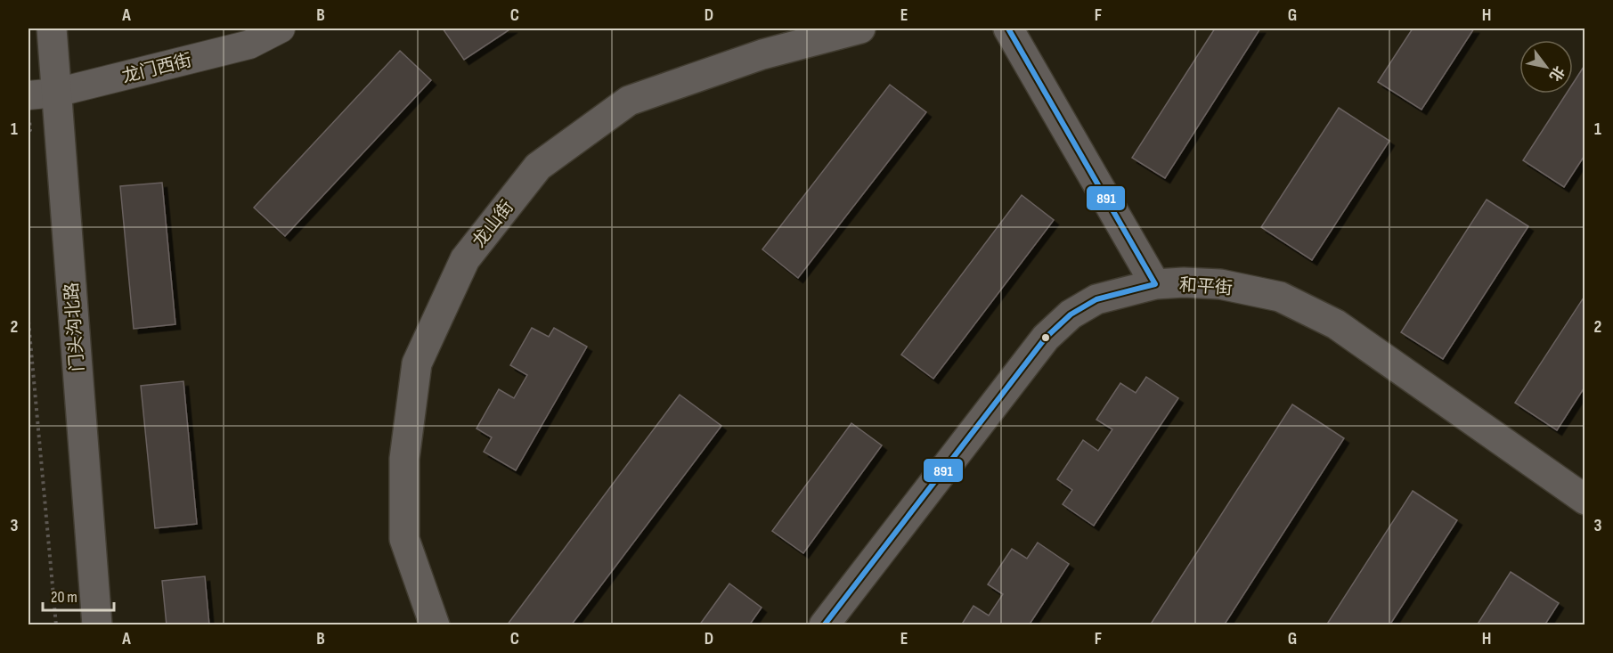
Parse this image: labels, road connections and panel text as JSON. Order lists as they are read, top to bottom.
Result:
{
  "streets": {
    "street": [
      "龙门西街",
      "龙山街",
      "和平街",
      "门头沟北路"
    ]
  },
  "crossings": [
    ["龙门西街", "门头沟北路"]
  ],
  "lines": ["transit line 891"],
  "scale_bar": "20 m",
  "north": "bottom right",
  "grid": {
    "columns": [
      "A",
      "B",
      "C",
      "D",
      "E",
      "F",
      "G",
      "H"
    ],
    "rows": ["1", "2", "3"]
  }
}
